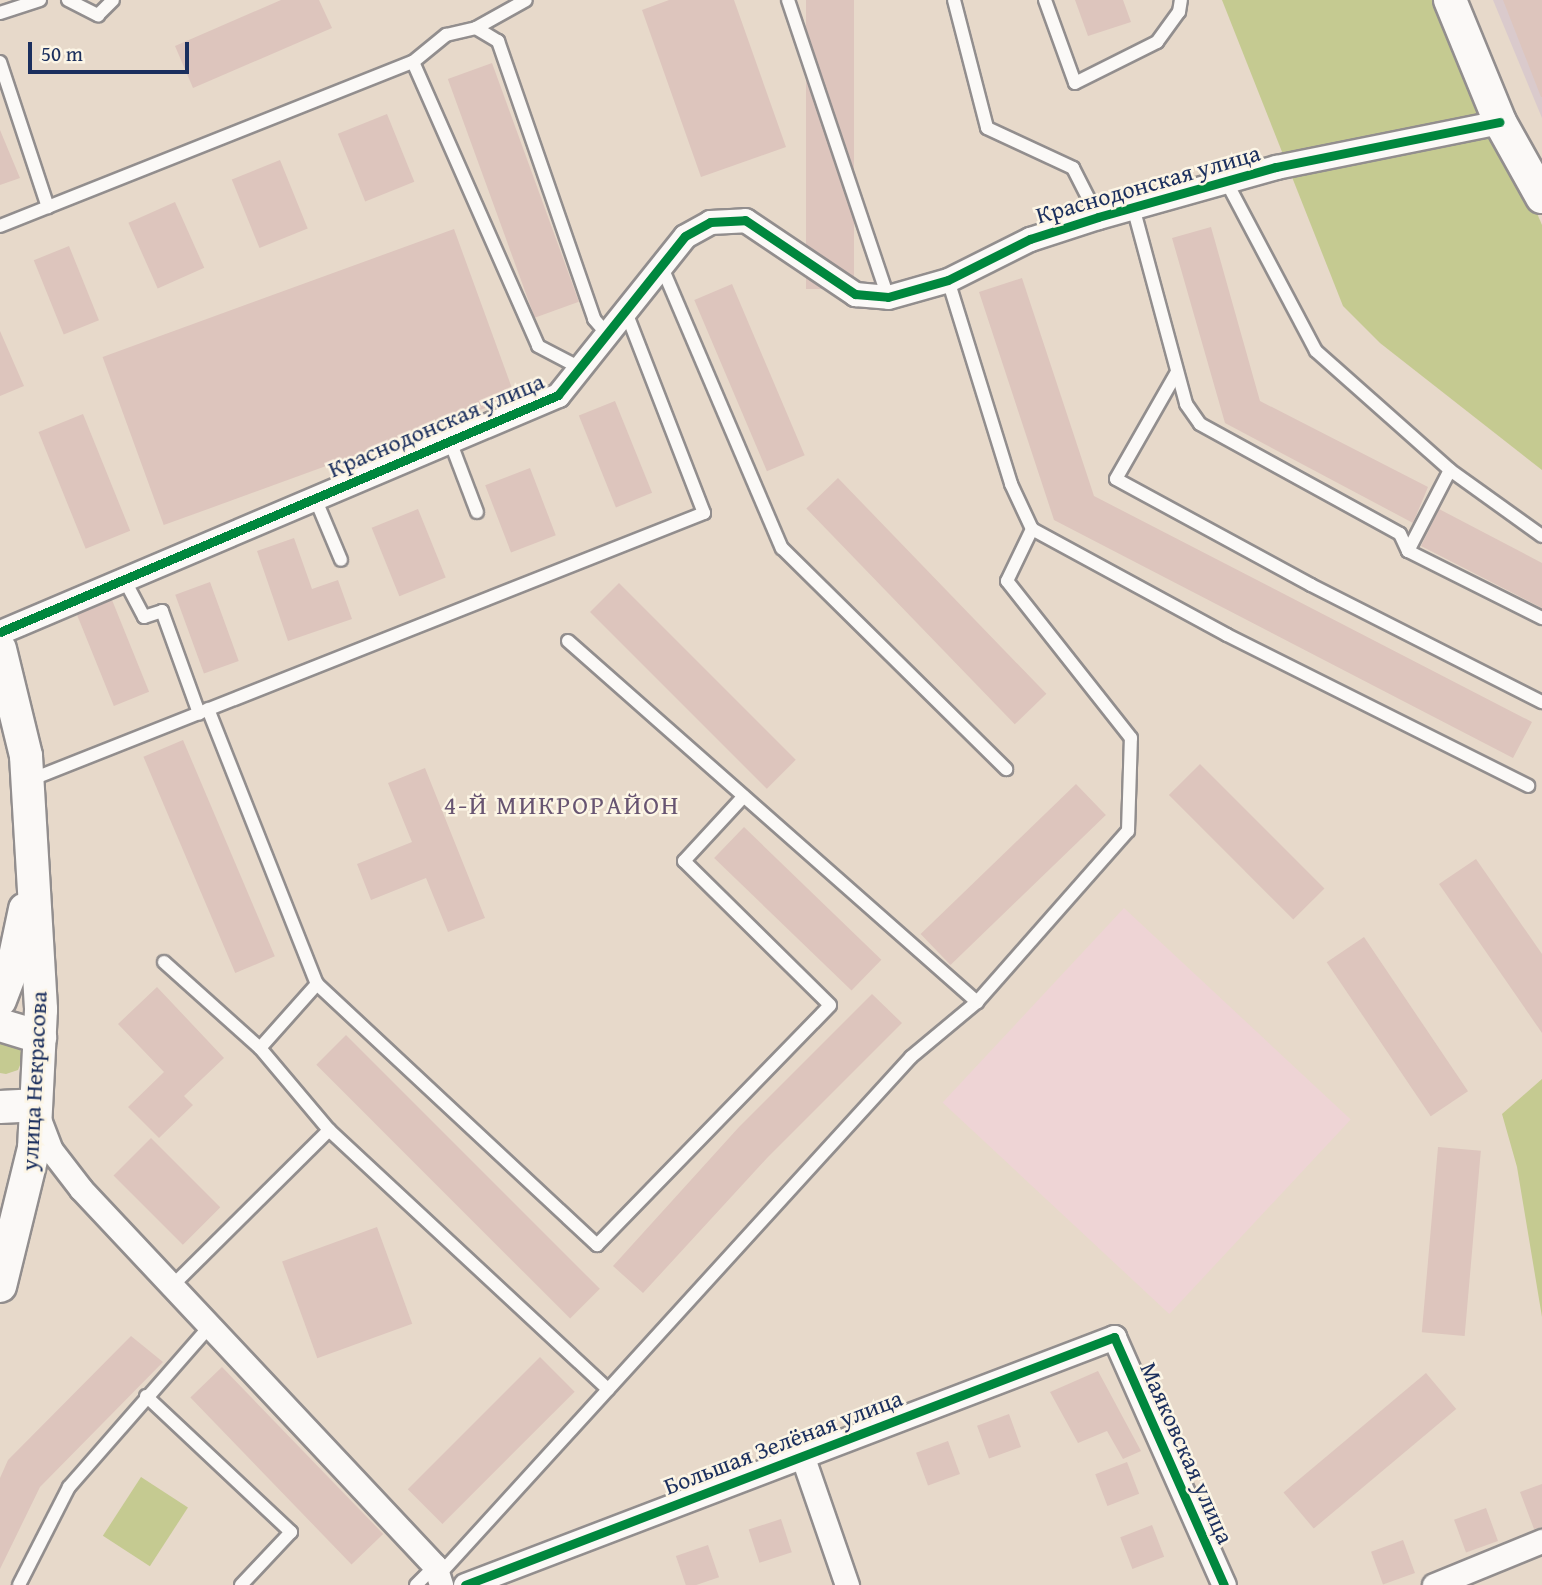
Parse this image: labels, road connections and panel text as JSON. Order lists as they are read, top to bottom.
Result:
{
  "streets": {
    "main road": ["улица Некрасова"],
    "street": ["Краснодонская улица", "Большая Зелёная улица", "Маяковская улица"]
  },
  "crossings": [
    ["Большая Зелёная улица", "Маяковская улица"]
  ],
  "districts": ["4-Й МИКРОРАЙОН"],
  "scale_bar": "50 m"
}
